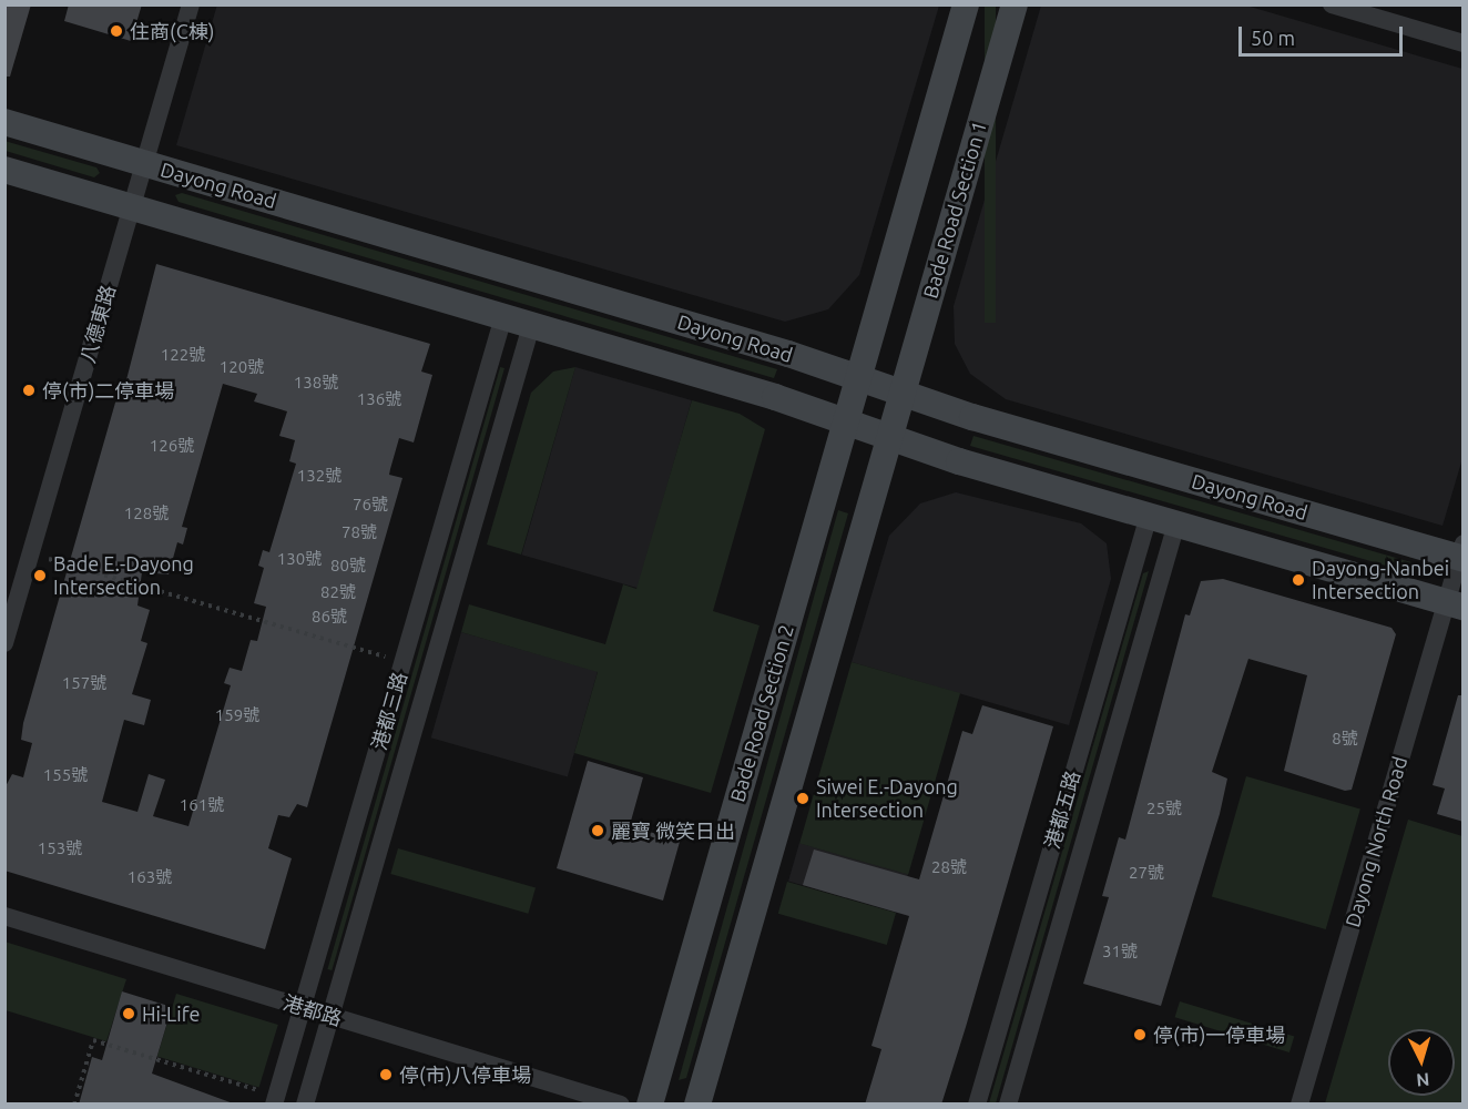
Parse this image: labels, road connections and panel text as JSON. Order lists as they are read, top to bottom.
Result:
{
  "streets": {
    "street": [
      "Dayong Road",
      "Bade Road Section 1",
      "八德東路",
      "港都三路",
      "Bade Road Section 2",
      "港都五路",
      "Dayong North Road",
      "港都路"
    ]
  },
  "crossings": [
    ["Dayong Road", "Bade Road Section 1"],
    ["Dayong Road", "八德東路"],
    ["Dayong Road", "港都三路"],
    ["Dayong Road", "Bade Road Section 2"],
    ["Dayong Road", "港都五路"],
    ["Dayong Road", "Dayong North Road"],
    ["港都三路", "港都路"]
  ],
  "places": [
    "住商(C棟)",
    "停(市)二停車場",
    "Bade E.-Dayong Intersection",
    "Dayong-Nanbei Intersection",
    "Siwei E.-Dayong Intersection",
    "麗寶 微笑日出",
    "Hi-Life",
    "停(市)一停車場",
    "停(市)八停車場"
  ],
  "house_numbers": [
    "122號",
    "120號",
    "138號",
    "136號",
    "126號",
    "132號",
    "76號",
    "128號",
    "78號",
    "130號",
    "80號",
    "82號",
    "86號",
    "157號",
    "159號",
    "8號",
    "155號",
    "161號",
    "25號",
    "153號",
    "28號",
    "27號",
    "163號",
    "31號"
  ],
  "scale_bar": "50 m",
  "north": "bottom"
}
